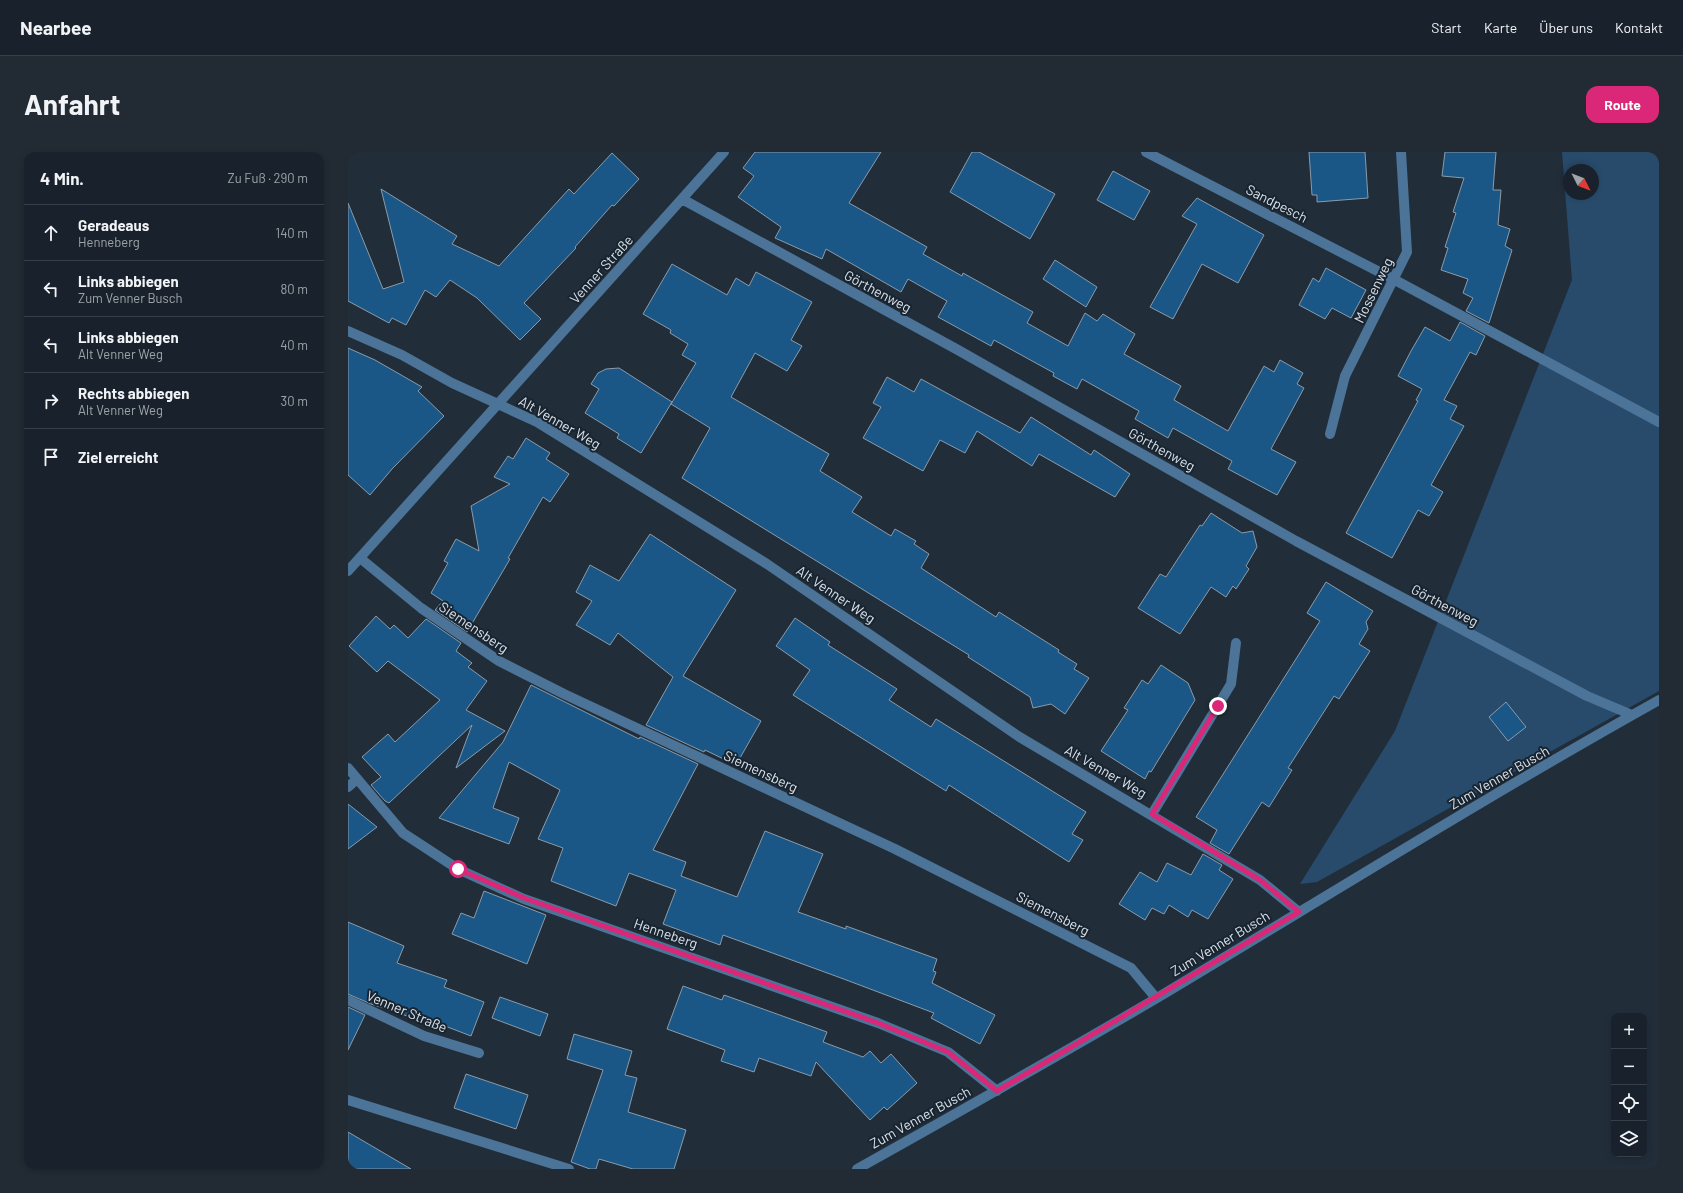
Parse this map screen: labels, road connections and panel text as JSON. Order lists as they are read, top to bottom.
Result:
{
  "streets": {
    "street": [
      "Sandpesch",
      "Venner Straße",
      "Mossenweg",
      "Görthenweg",
      "Alt Venner Weg",
      "Siemensberg",
      "Zum Venner Busch",
      "Henneberg"
    ]
  },
  "crossings": [
    ["Sandpesch", "Mossenweg"],
    ["Venner Straße", "Görthenweg"],
    ["Venner Straße", "Alt Venner Weg"],
    ["Venner Straße", "Siemensberg"],
    ["Görthenweg", "Zum Venner Busch"],
    ["Alt Venner Weg", "Zum Venner Busch"],
    ["Siemensberg", "Zum Venner Busch"],
    ["Zum Venner Busch", "Henneberg"]
  ],
  "north": "bottom right",
  "page": {
    "header": "Nearbee",
    "nav": [
      "Start",
      "Karte",
      "Über uns",
      "Kontakt"
    ],
    "buttons": "Route",
    "title": "Anfahrt",
    "heading": ["4 Min.", "Zu Fuß · 290 m"],
    "list": [
      ["Geradeaus", "Henneberg", "140 m"],
      ["Links abbiegen", "Zum Venner Busch", "80 m"],
      ["Links abbiegen", "Alt Venner Weg", "40 m"],
      ["Rechts abbiegen", "Alt Venner Weg", "30 m"],
      "Ziel erreicht"
    ],
    "map_buttons": ["+", "−"]
  }
}
